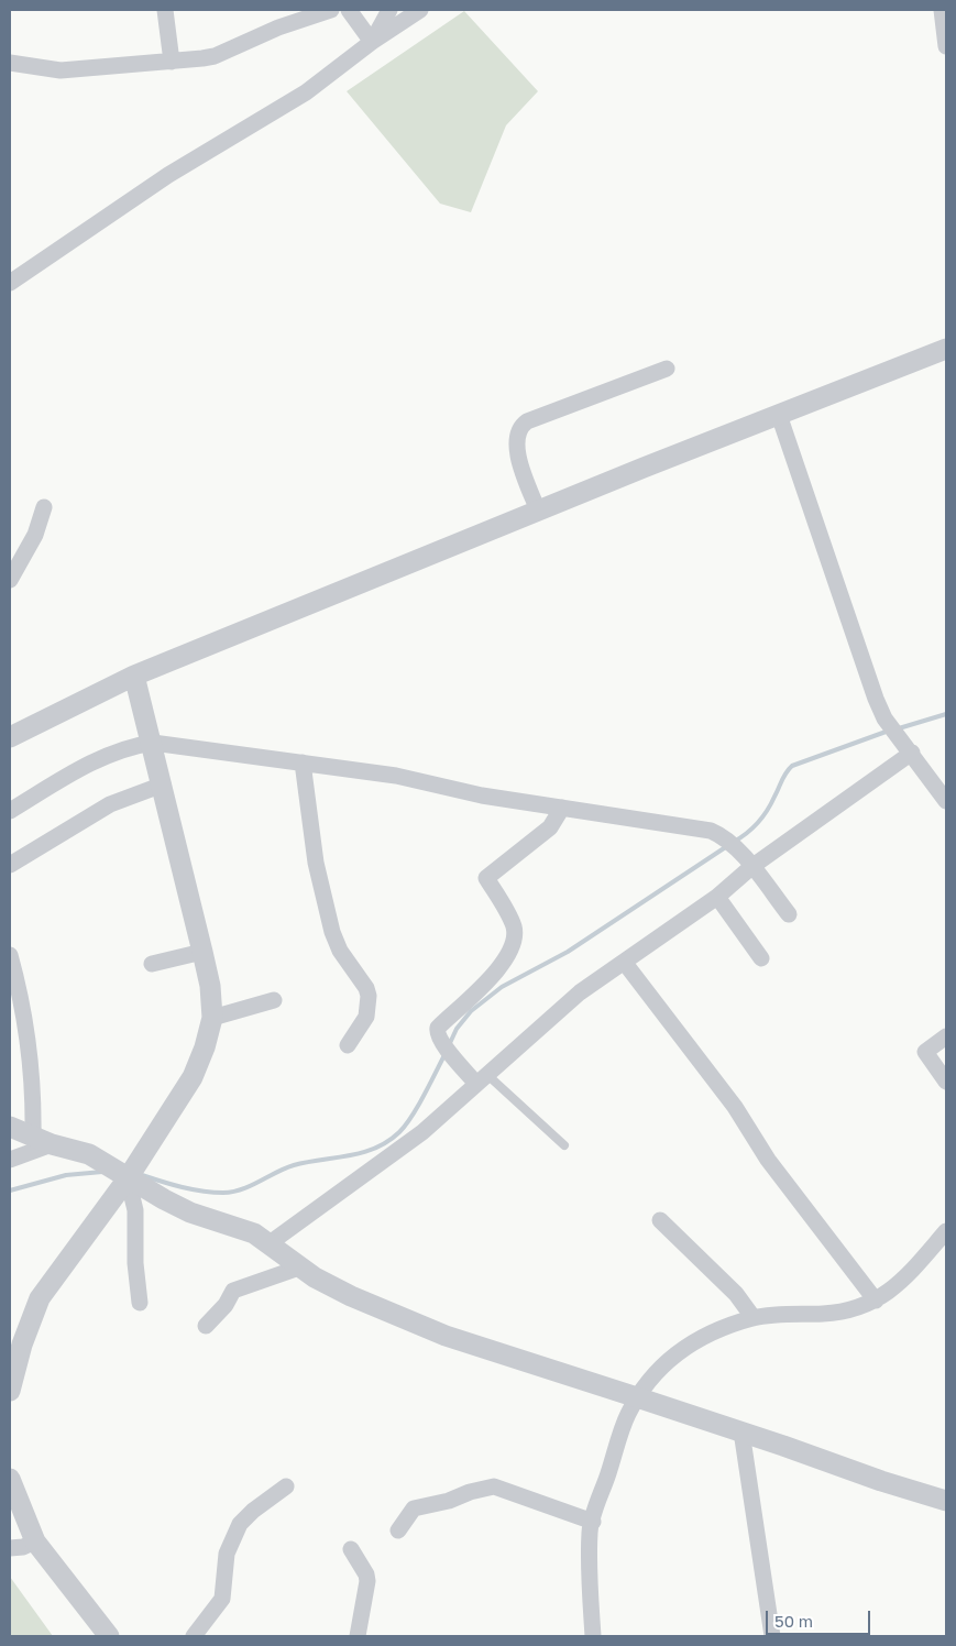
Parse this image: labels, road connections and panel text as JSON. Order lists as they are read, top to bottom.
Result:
{
  "scale_bar": "50 m"
}
